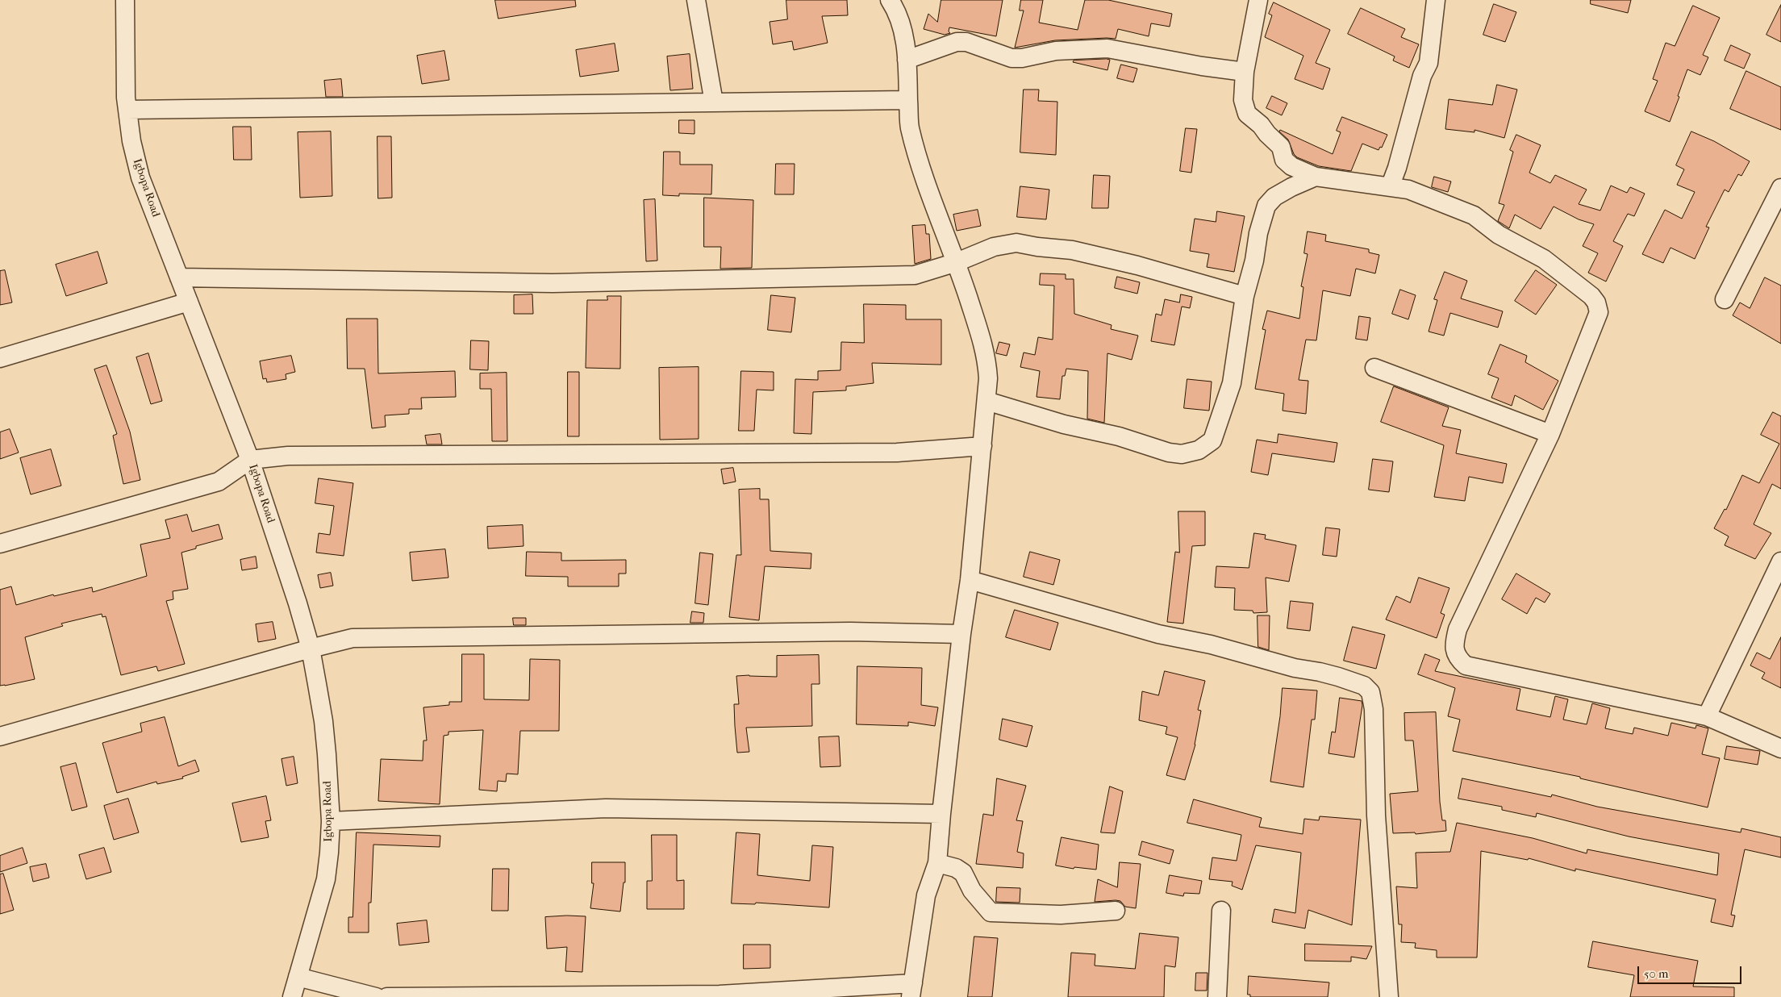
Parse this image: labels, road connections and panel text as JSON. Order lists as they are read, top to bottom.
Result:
{
  "streets": {
    "street": ["Igbopa Road"]
  },
  "scale_bar": "50 m"
}
